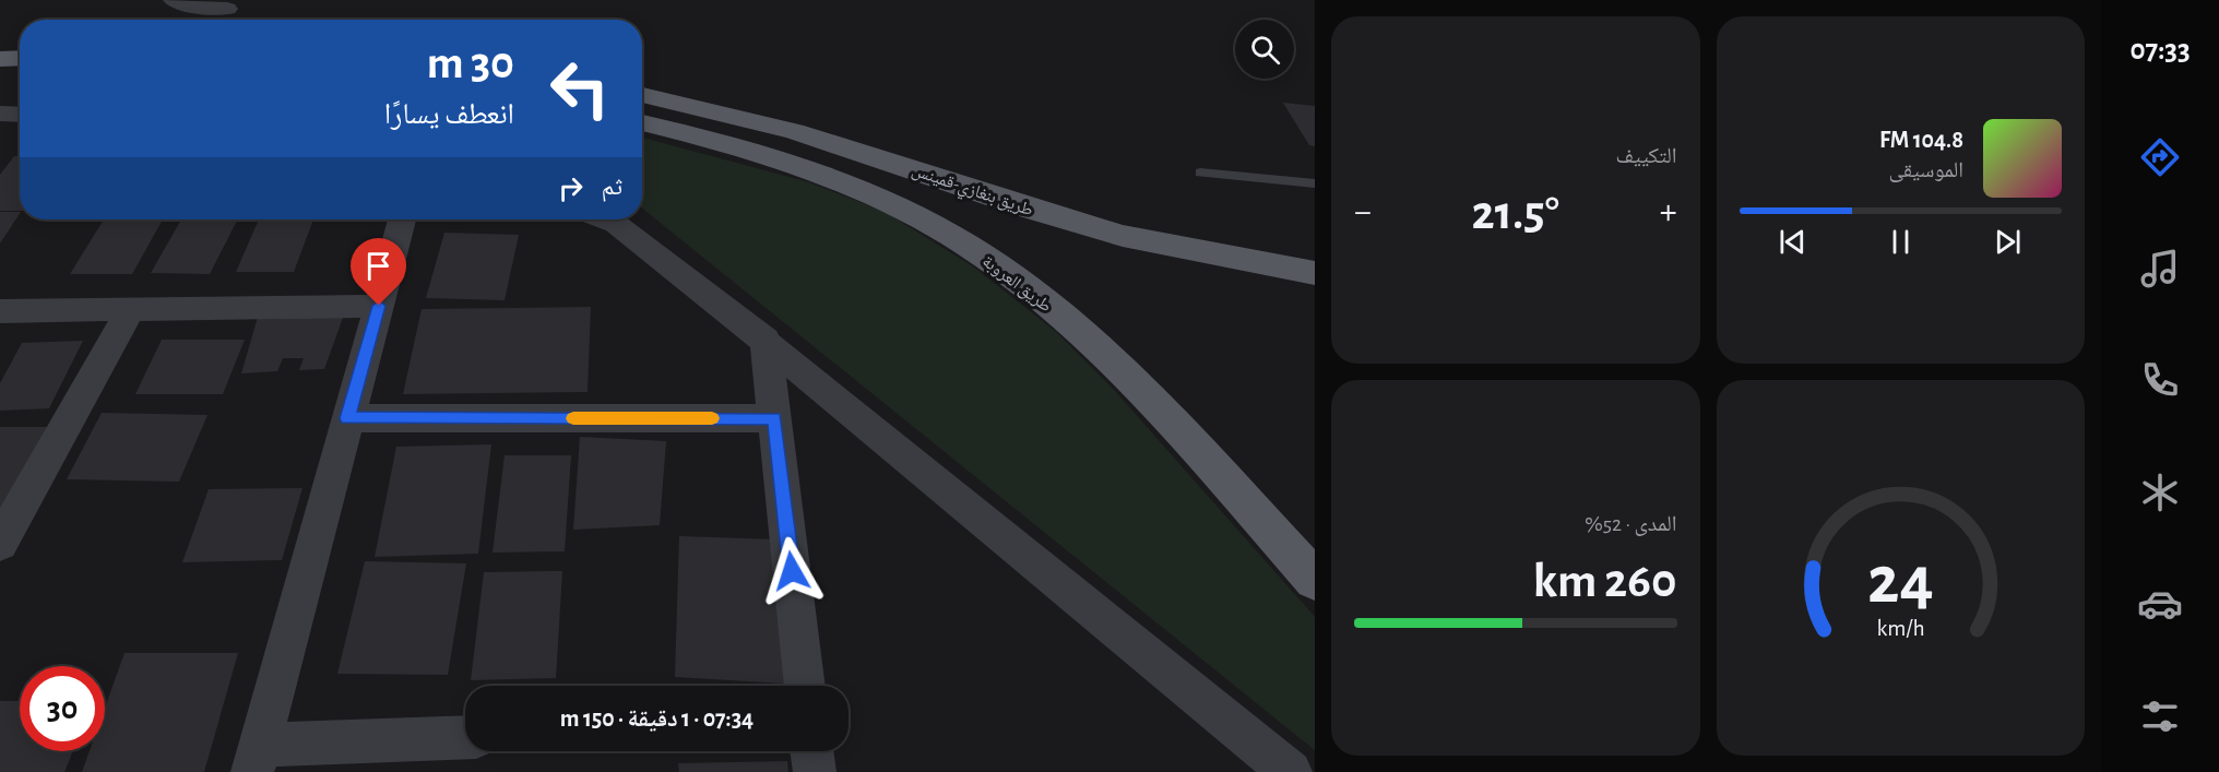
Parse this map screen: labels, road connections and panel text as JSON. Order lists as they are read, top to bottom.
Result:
{
  "streets": {
    "main road": ["طريق بنغازي-قمينس", "طريق العروبة"]
  },
  "page": {
    "tabs": "07:33",
    "tile": [
      "التكييف",
      ["المدى · 52%", "260 km"]
    ],
    "turn": ["30 m", "انعطف يسارًا"],
    "song": ["104.8 FM", "الموسيقى"],
    "then": "ثم",
    "heat": ["−", "21.5°", "+"],
    "limit": "30",
    "trip": "07:34 · 1 دقيقة · 150 m",
    "gauge": ["24", "km/h"]
  }
}
